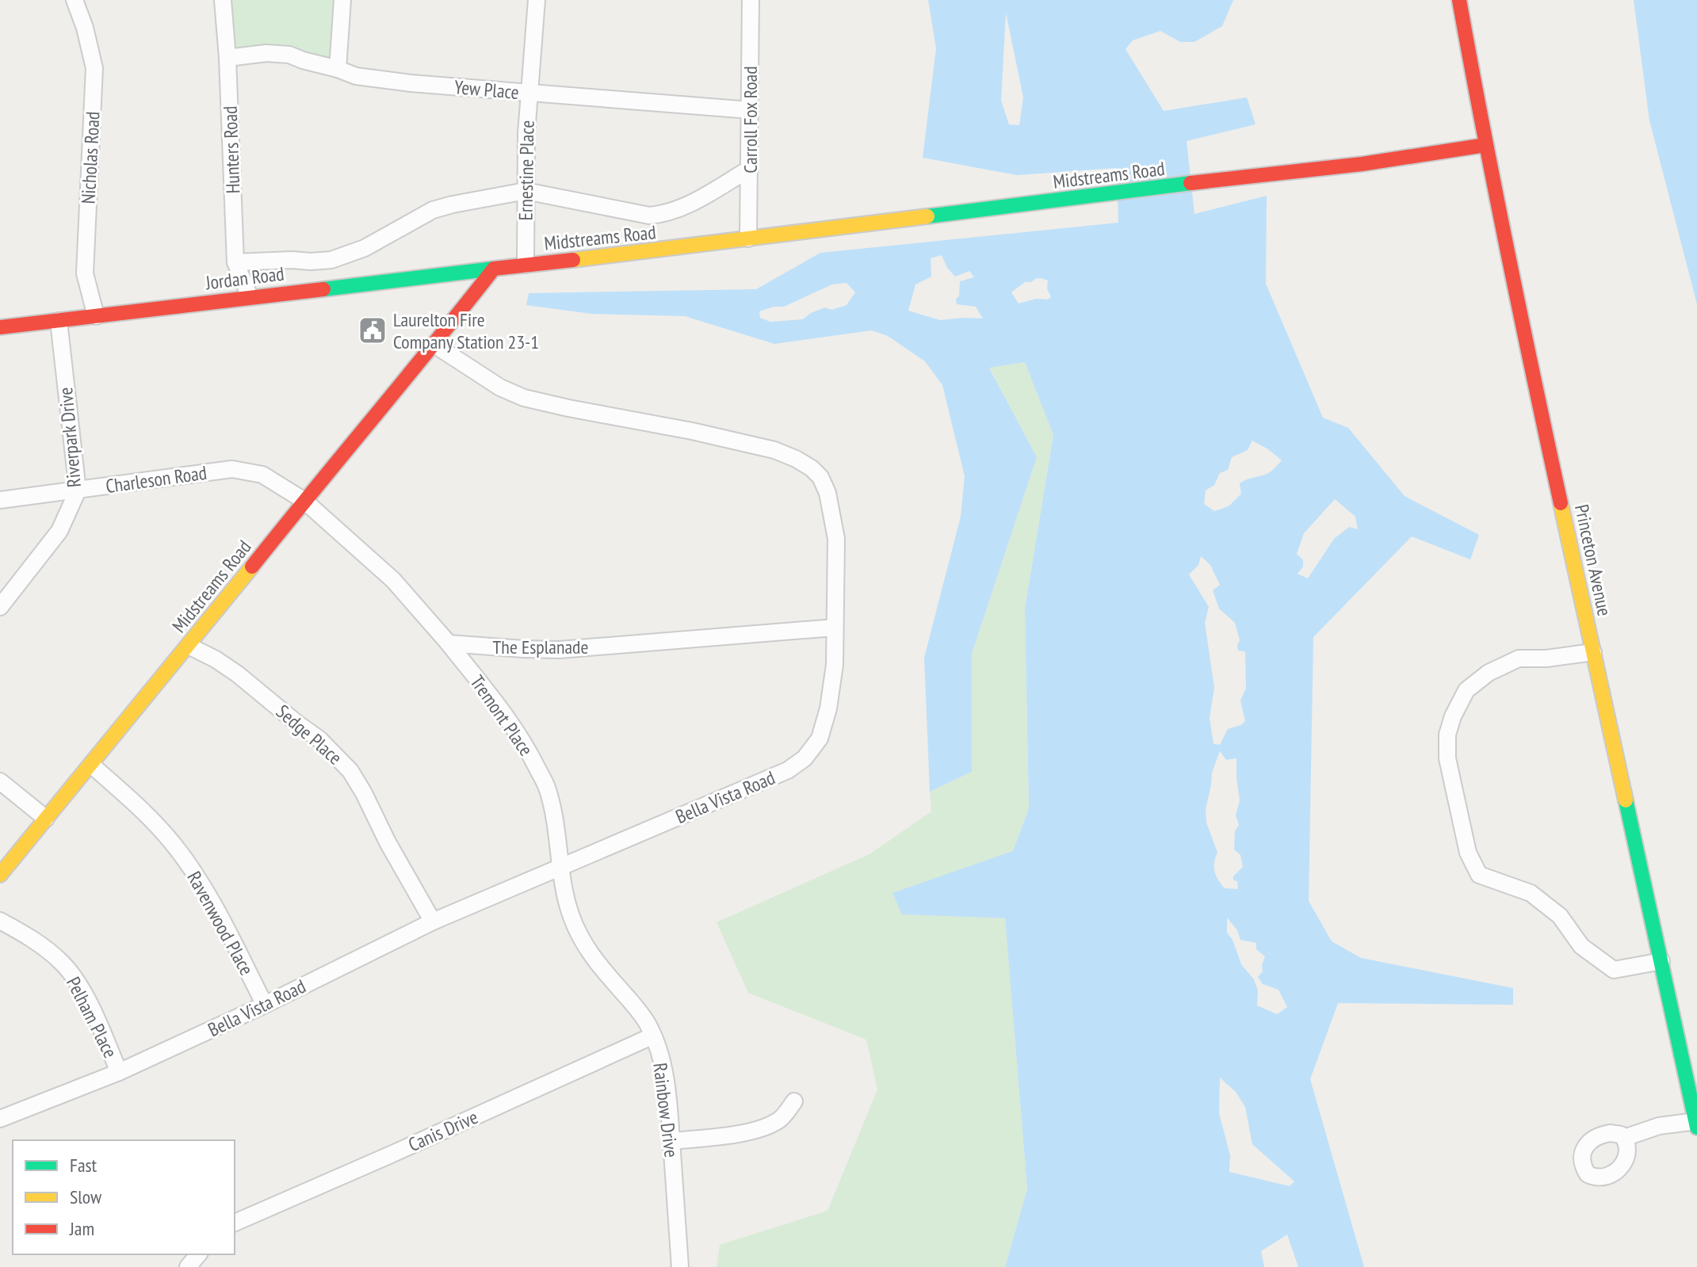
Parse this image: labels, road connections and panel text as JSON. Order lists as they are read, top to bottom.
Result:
{
  "streets": {
    "street": [
      "Yew Place",
      "Carroll Fox Road",
      "Hunters Road",
      "Nicholas Road",
      "Ernestine Place",
      "Midstreams Road",
      "Jordan Road",
      "Riverpark Drive",
      "Charleson Road",
      "Princeton Avenue",
      "The Esplanade",
      "Tremont Place",
      "Sedge Place",
      "Bella Vista Road",
      "Ravenwood Place",
      "Pelham Place",
      "Rainbow Drive",
      "Canis Drive"
    ]
  },
  "crossings": [
    ["Yew Place", "Carroll Fox Road"],
    ["Yew Place", "Hunters Road"],
    ["Yew Place", "Ernestine Place"],
    ["Carroll Fox Road", "Midstreams Road"],
    ["Hunters Road", "Jordan Road"],
    ["Nicholas Road", "Jordan Road"],
    ["Ernestine Place", "Midstreams Road"],
    ["Midstreams Road", "Jordan Road"],
    ["Midstreams Road", "Charleson Road"],
    ["Midstreams Road", "Princeton Avenue"],
    ["Midstreams Road", "Sedge Place"],
    ["Midstreams Road", "Bella Vista Road"],
    ["Midstreams Road", "Ravenwood Place"],
    ["Jordan Road", "Riverpark Drive"],
    ["Riverpark Drive", "Charleson Road"],
    ["The Esplanade", "Tremont Place"],
    ["The Esplanade", "Bella Vista Road"],
    ["Tremont Place", "Bella Vista Road"],
    ["Tremont Place", "Rainbow Drive"],
    ["Sedge Place", "Bella Vista Road"],
    ["Bella Vista Road", "Ravenwood Place"],
    ["Bella Vista Road", "Pelham Place"],
    ["Bella Vista Road", "Rainbow Drive"],
    ["Rainbow Drive", "Canis Drive"]
  ],
  "places": {
    "public building": ["Laurelton Fire Company Station 23-1"]
  },
  "legend": ["Fast", "Slow", "Jam"]
}
